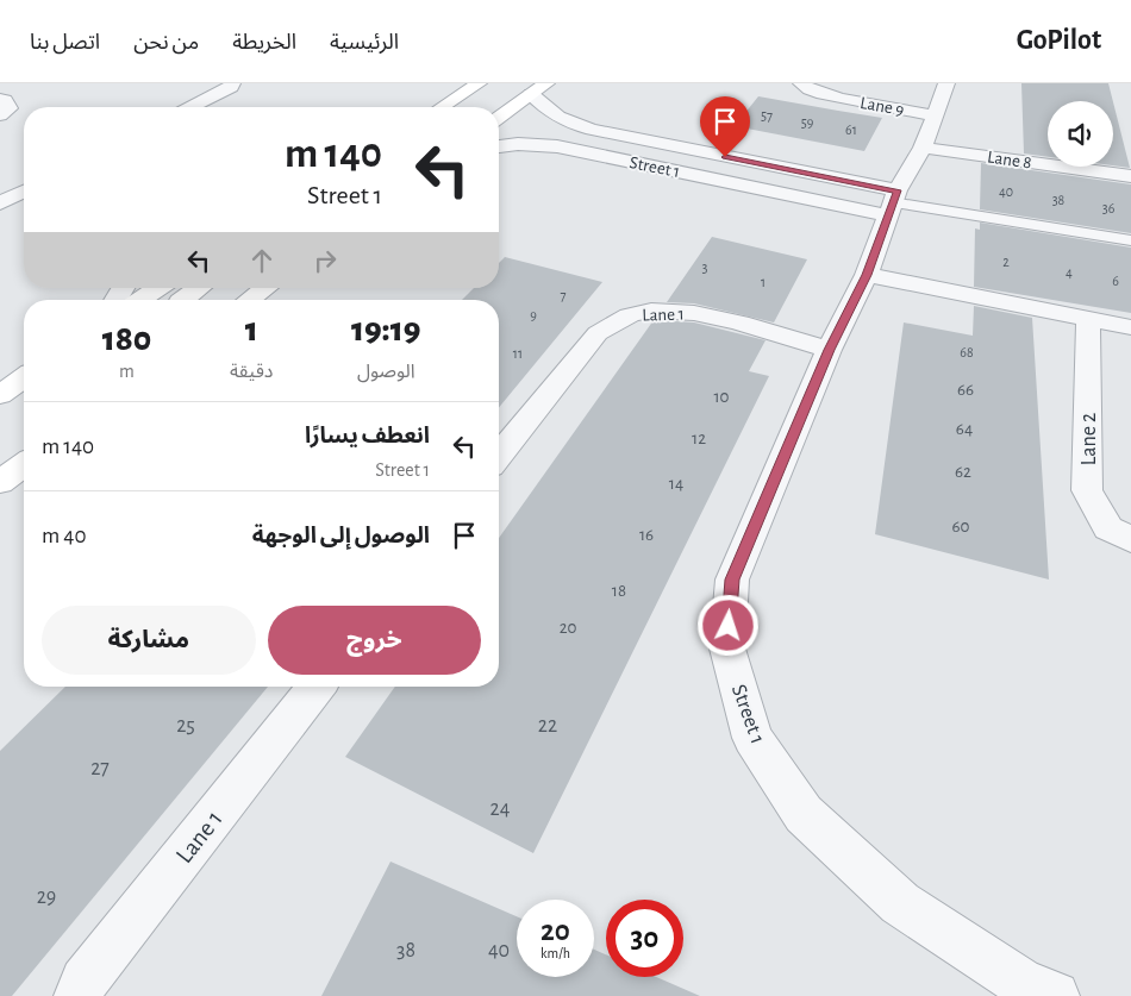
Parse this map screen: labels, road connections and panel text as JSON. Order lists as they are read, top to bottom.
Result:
{
  "streets": {
    "street": [
      "Lane 9",
      "Lane 8",
      "Street 1",
      "Lane 1",
      "Lane 2"
    ]
  },
  "crossings": [
    ["Lane 9", "Street 1"],
    ["Lane 8", "Street 1"],
    ["Street 1", "Lane 1"]
  ],
  "house_numbers": [
    "57",
    "59",
    "61",
    "40",
    "38",
    "36",
    "2",
    "3",
    "4",
    "6",
    "1",
    "7",
    "9",
    "68",
    "11",
    "66",
    "10",
    "64",
    "12",
    "62",
    "14",
    "60",
    "16",
    "18",
    "20",
    "25",
    "22",
    "27",
    "24",
    "29",
    "38",
    "40"
  ],
  "page": {
    "header": "GoPilot",
    "nav": [
      "الرئيسية",
      "الخريطة",
      "من نحن",
      "اتصل بنا"
    ],
    "turn": ["140 m", "Street 1"],
    "eta": [
      "19:19",
      "الوصول",
      "1",
      "دقيقة",
      "180",
      "m"
    ],
    "list": [
      {
        "name": "انعطف يسارًا",
        "note": "Street 1",
        "value": "140 m"
      },
      {
        "name": "الوصول إلى الوجهة",
        "value": "40 m"
      }
    ],
    "buttons": ["خروج", "مشاركة"],
    "speed": "20 km/h",
    "limit": "30"
  }
}
